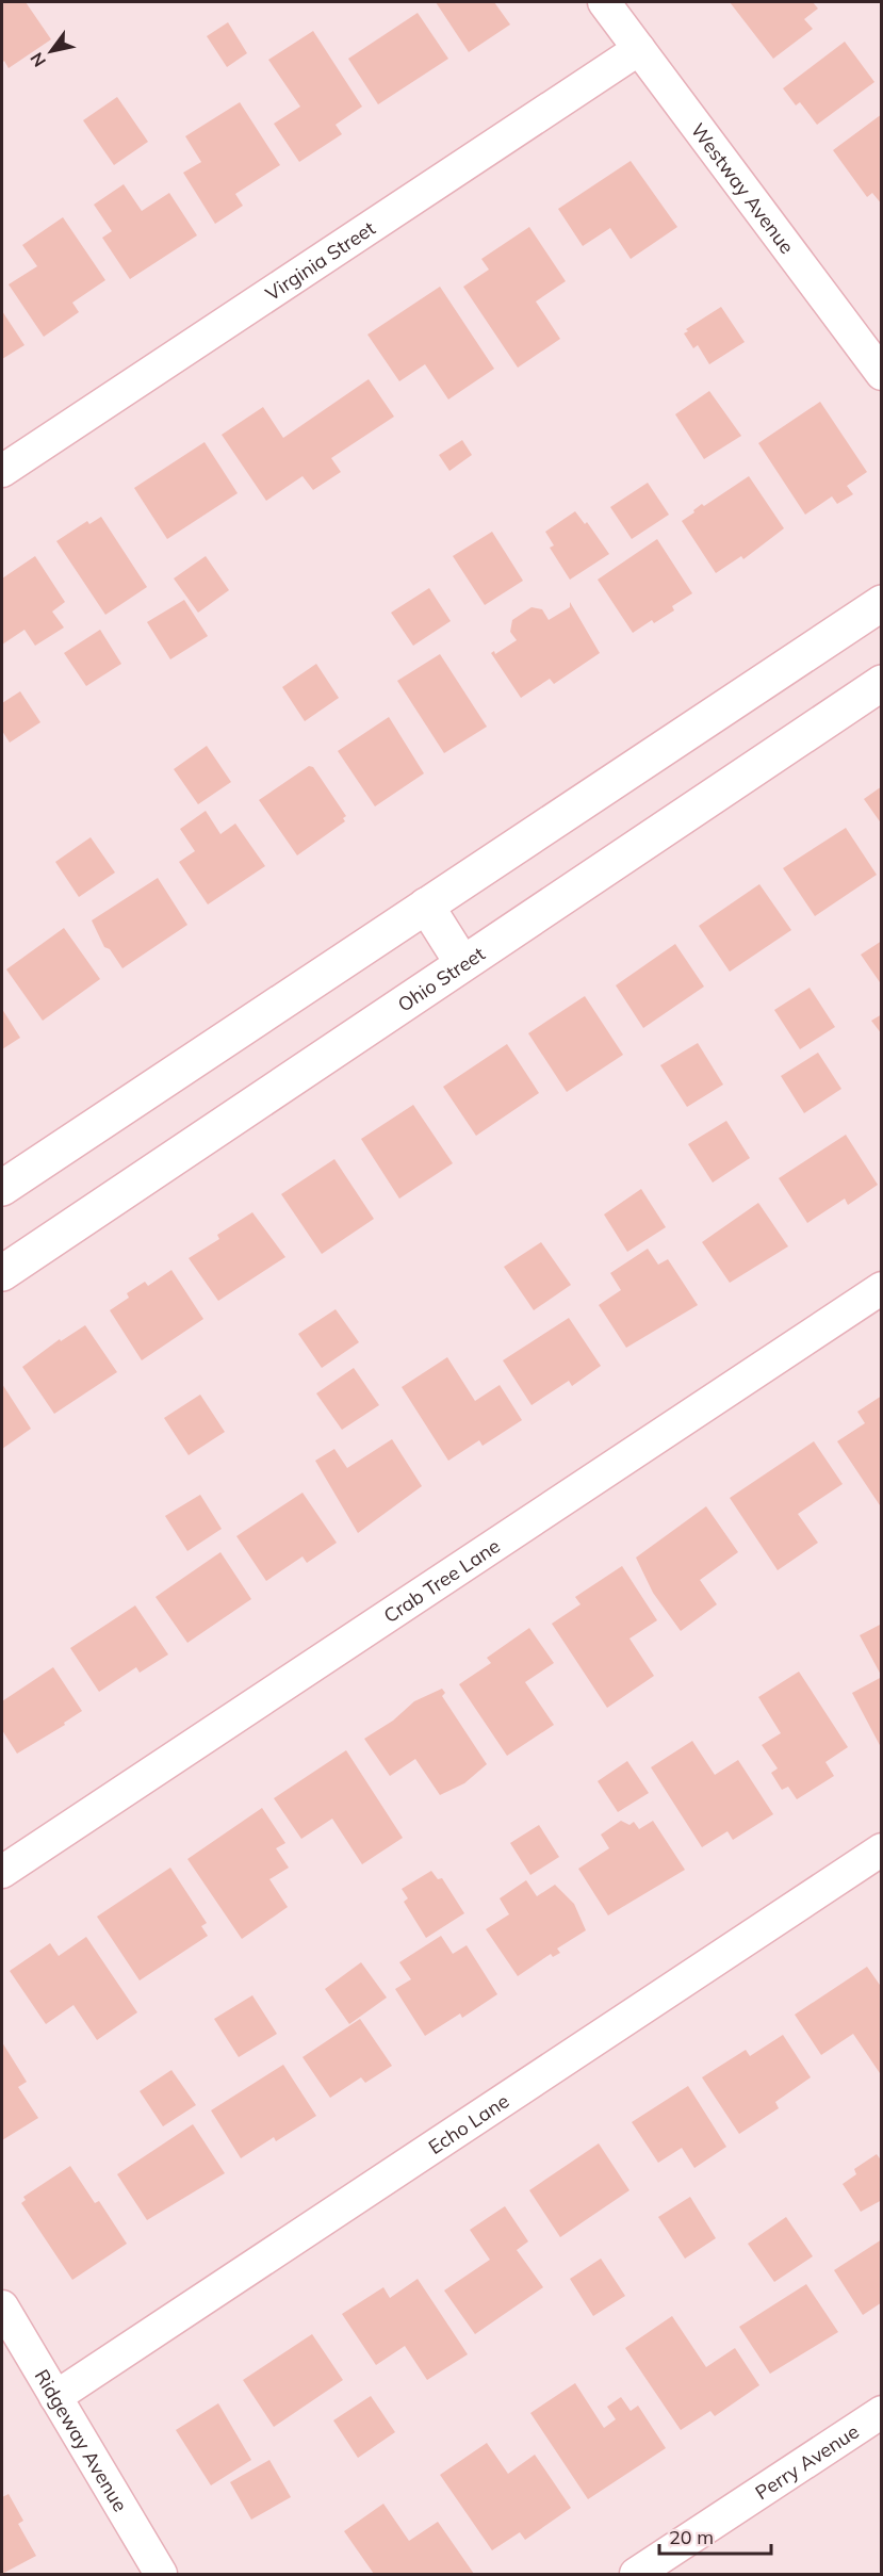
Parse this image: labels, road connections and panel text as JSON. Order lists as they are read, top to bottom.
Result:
{
  "streets": {
    "street": [
      "Westway Avenue",
      "Virginia Street",
      "Ohio Street",
      "Crab Tree Lane",
      "Echo Lane",
      "Ridgeway Avenue",
      "Perry Avenue"
    ]
  },
  "crossings": [
    ["Westway Avenue", "Virginia Street"],
    ["Echo Lane", "Ridgeway Avenue"]
  ],
  "scale_bar": "20 m",
  "north": "bottom left"
}
